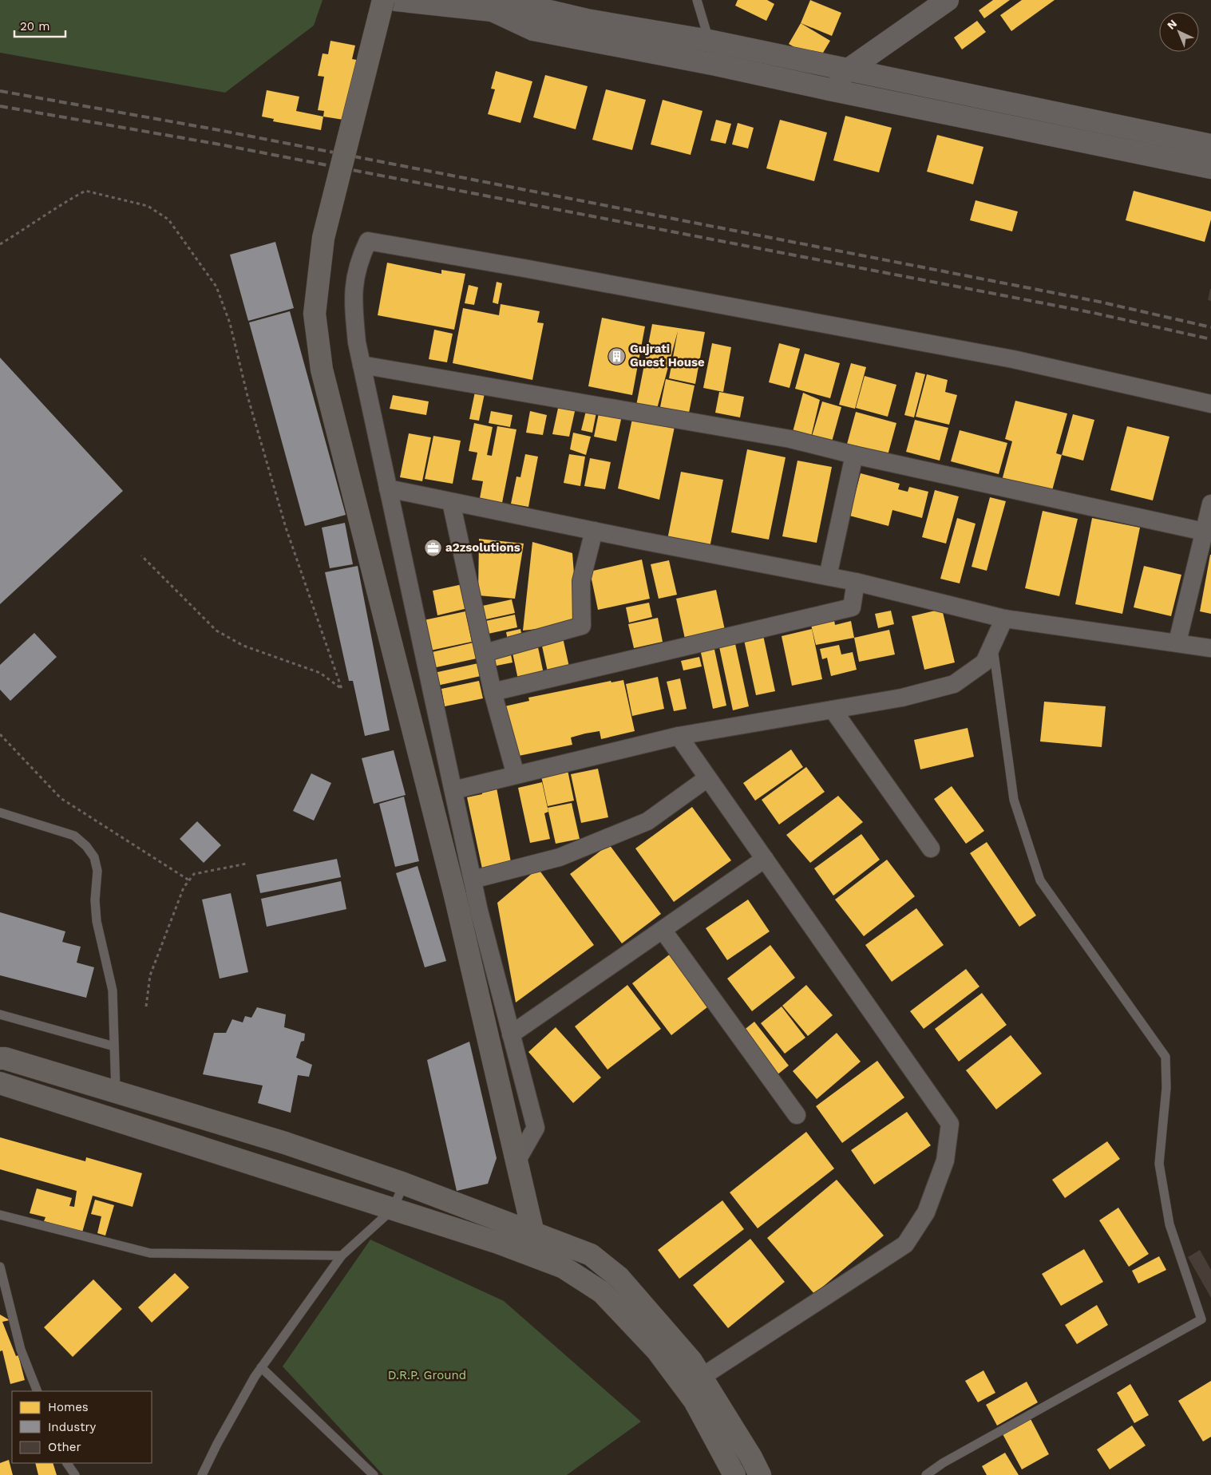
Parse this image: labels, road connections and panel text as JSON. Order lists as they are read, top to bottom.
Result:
{
  "parks": ["D.R.P. Ground"],
  "places": {
    "building": ["Gujrati Guest House"],
    "office": ["a2zsolutions"]
  },
  "legend": ["Homes", "Industry", "Other"],
  "scale_bar": "20 m",
  "north": "top left"
}
